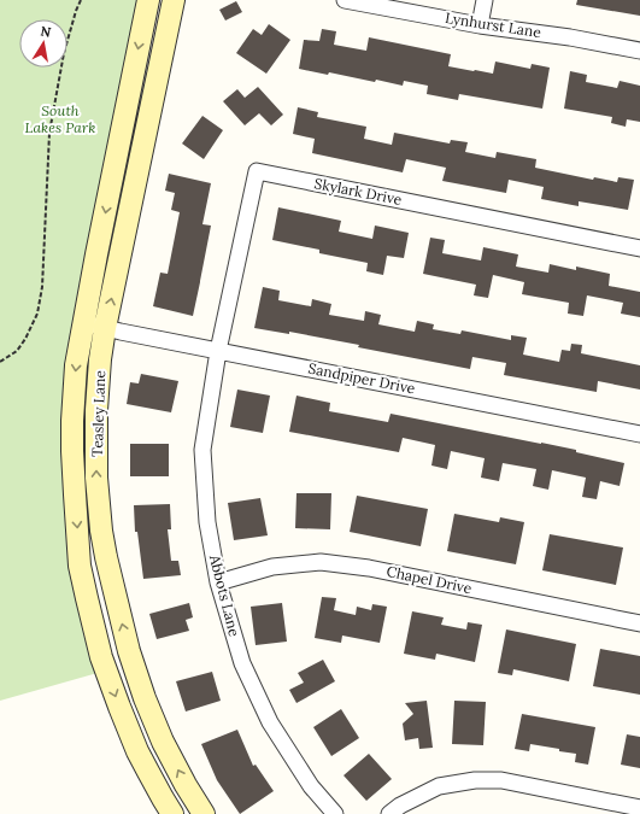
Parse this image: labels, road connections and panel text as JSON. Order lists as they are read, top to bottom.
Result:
{
  "streets": {
    "main road": ["Teasley Lane"],
    "street": [
      "Lynhurst Lane",
      "Skylark Drive",
      "Sandpiper Drive",
      "Chapel Drive",
      "Abbots Lane"
    ]
  },
  "crossings": [
    ["Skylark Drive", "Sandpiper Drive"],
    ["Skylark Drive", "Abbots Lane"],
    ["Sandpiper Drive", "Teasley Lane"],
    ["Sandpiper Drive", "Abbots Lane"],
    ["Chapel Drive", "Abbots Lane"]
  ],
  "parks": ["South Lakes Park"],
  "north": "top"
}
